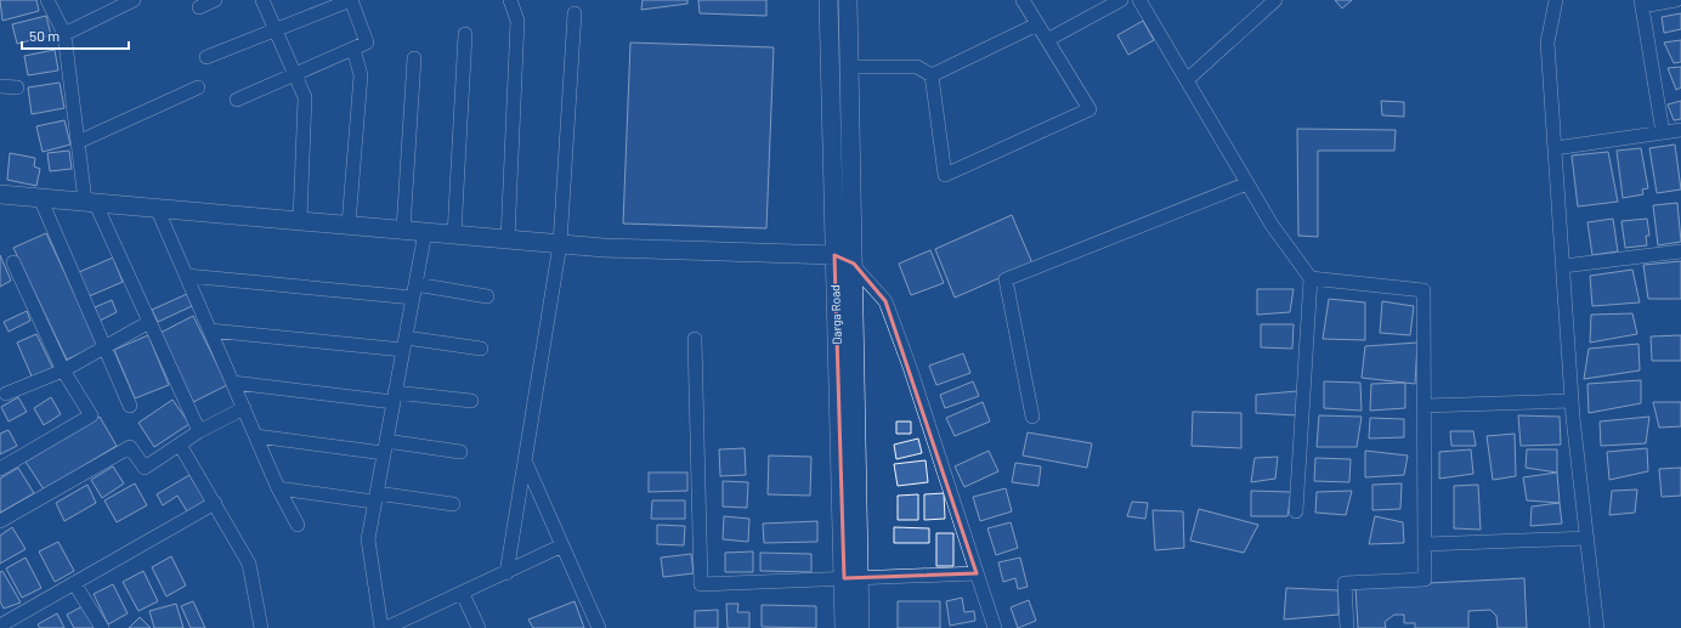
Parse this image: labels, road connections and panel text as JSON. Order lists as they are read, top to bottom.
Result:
{
  "streets": {
    "main road": ["Darga Road"]
  },
  "scale_bar": "50 m"
}
